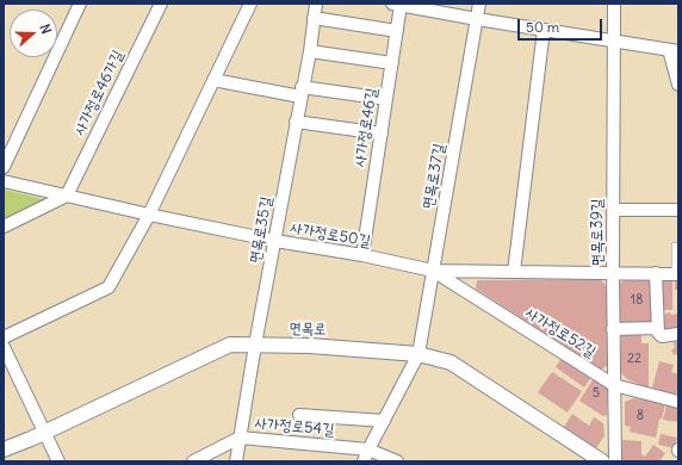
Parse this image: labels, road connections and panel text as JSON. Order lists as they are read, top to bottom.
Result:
{
  "streets": {
    "street": [
      "사가정로46가길",
      "사가정로46길",
      "면목로37길",
      "면목로35길",
      "면목로39길",
      "사가정로50길",
      "면목로",
      "사가정로52길",
      "사가정로54길"
    ]
  },
  "crossings": [
    ["사가정로46가길", "사가정로50길"],
    ["사가정로46길", "면목로37길"],
    ["사가정로46길", "면목로39길"],
    ["사가정로46길", "사가정로50길"],
    ["면목로37길", "사가정로50길"],
    ["면목로37길", "면목로"],
    ["면목로37길", "사가정로52길"],
    ["면목로37길", "사가정로54길"],
    ["면목로35길", "사가정로50길"],
    ["면목로35길", "면목로"],
    ["면목로35길", "사가정로54길"],
    ["면목로39길", "사가정로50길"],
    ["면목로39길", "사가정로52길"],
    ["사가정로50길", "사가정로52길"]
  ],
  "house_numbers": [
    "18",
    "22",
    "5",
    "8"
  ],
  "scale_bar": "50 m",
  "north": "right"
}
